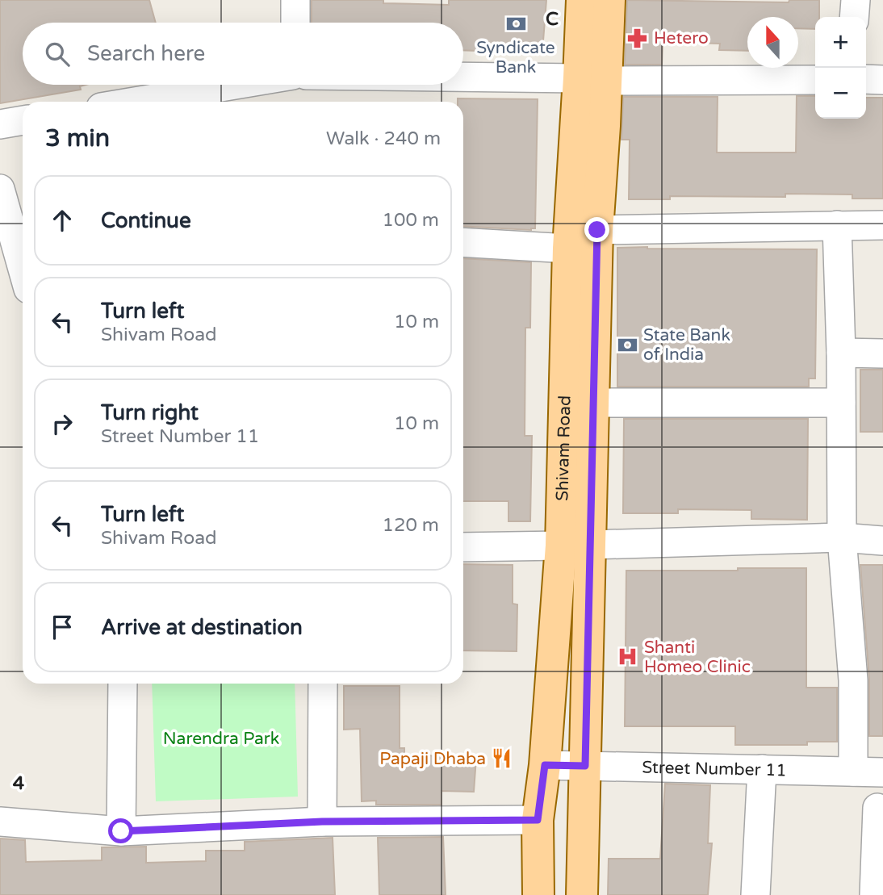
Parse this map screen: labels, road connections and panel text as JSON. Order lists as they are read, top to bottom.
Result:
{
  "streets": {
    "main road": ["Shivam Road"],
    "street": ["Street Number 11"]
  },
  "crossings": [
    ["Shivam Road", "Street Number 11"]
  ],
  "parks": ["Narendra Park"],
  "places": {
    "bank": ["Syndicate Bank", "State Bank of India"],
    "pharmacy": ["Hetero"],
    "hospital": ["Shanti Homeo Clinic"],
    "restaurant": ["Papaji Dhaba"]
  },
  "north": "top",
  "page": {
    "map_buttons": ["+", "−"],
    "search": "Search here",
    "heading": ["3 min", "Walk · 240 m"],
    "list": [
      ["Continue", "100 m"],
      ["Turn left", "Shivam Road", "10 m"],
      ["Turn right", "Street Number 11", "10 m"],
      ["Turn left", "Shivam Road", "120 m"],
      "Arrive at destination"
    ]
  },
  "grid": {
    "columns": ["C"],
    "rows": ["4"]
  }
}
